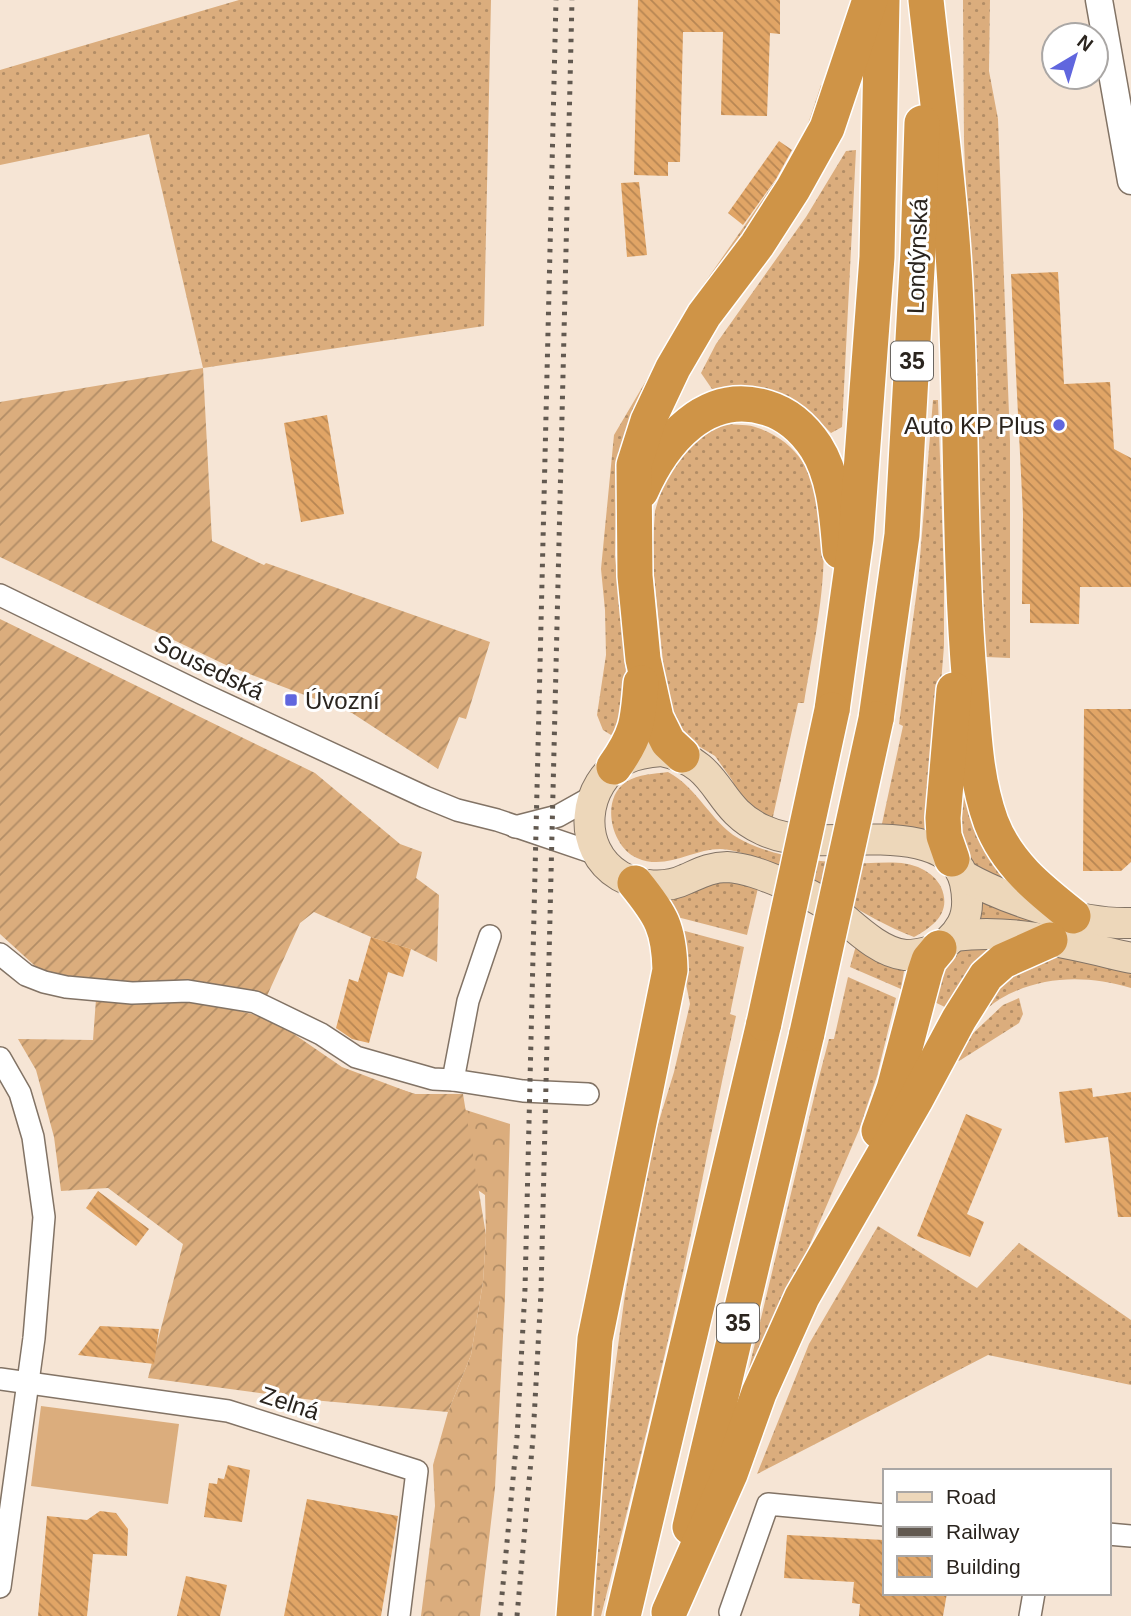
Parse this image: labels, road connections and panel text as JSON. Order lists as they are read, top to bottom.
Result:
{
  "streets": {
    "highway": ["Londýnská", "35"],
    "street": ["Sousedská", "Zelná"]
  },
  "crossings": [
    ["Londýnská", "35"]
  ],
  "places": {
    "other": ["Auto KP Plus"],
    "transit": ["Úvozní"]
  },
  "legend": ["Road", "Railway", "Building"],
  "north": "top right"
}
